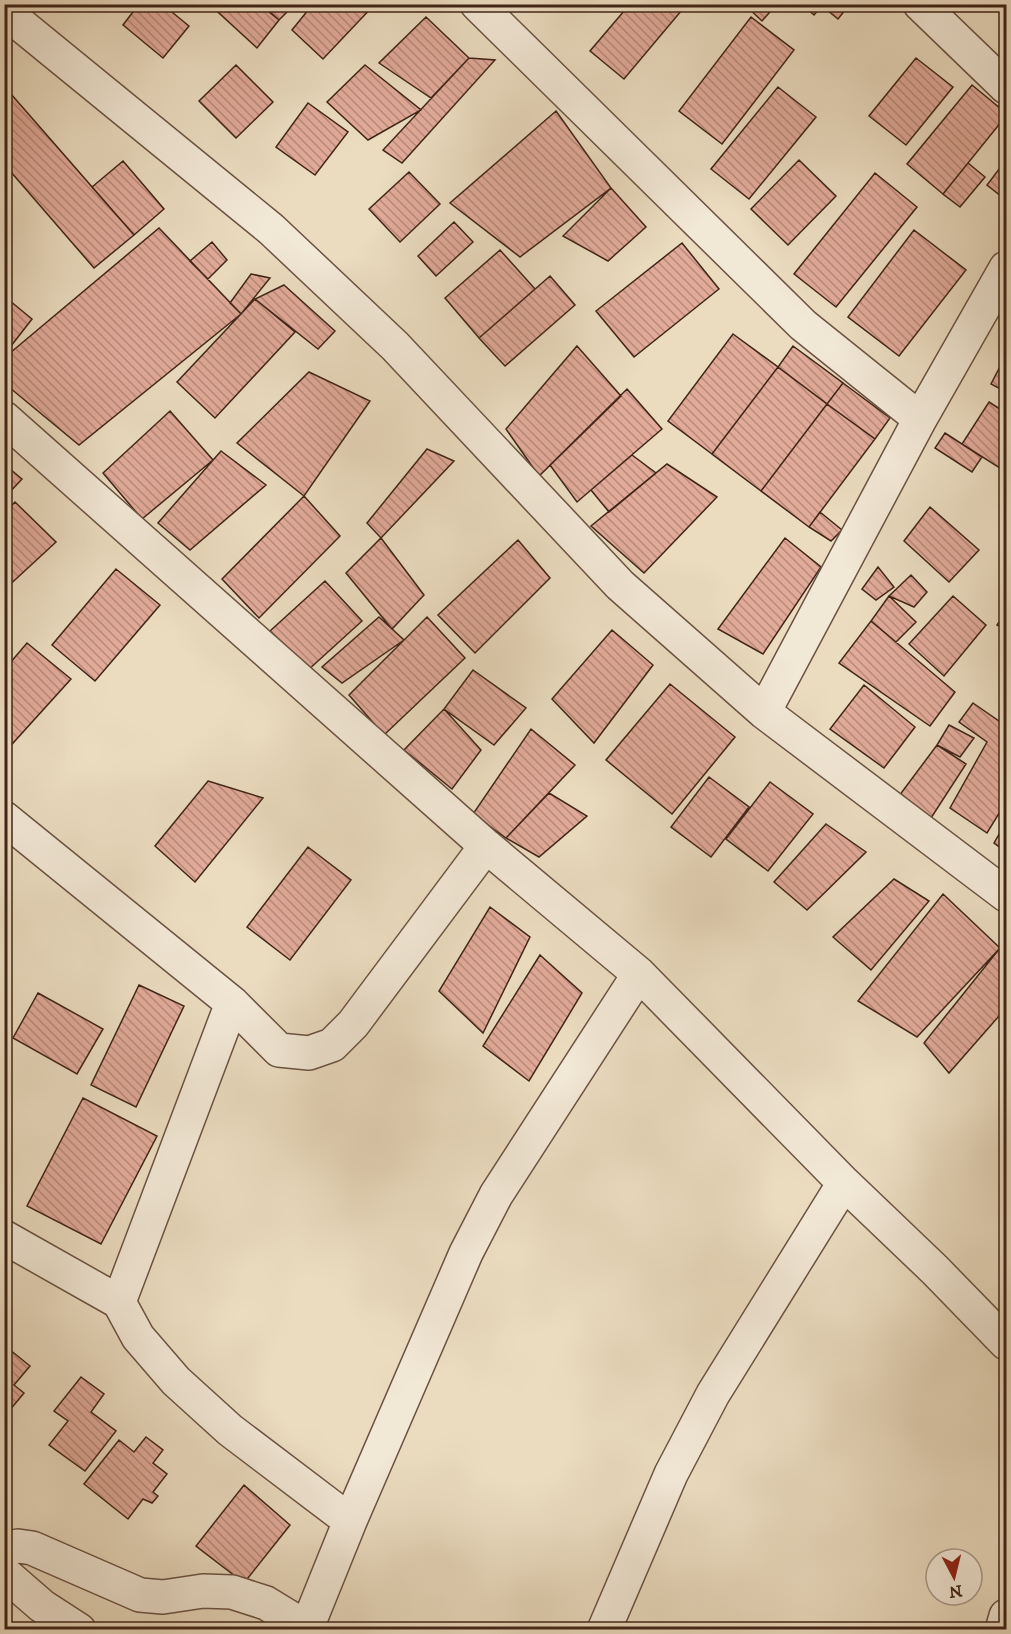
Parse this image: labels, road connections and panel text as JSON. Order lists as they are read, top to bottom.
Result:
{
  "north": "bottom"
}
